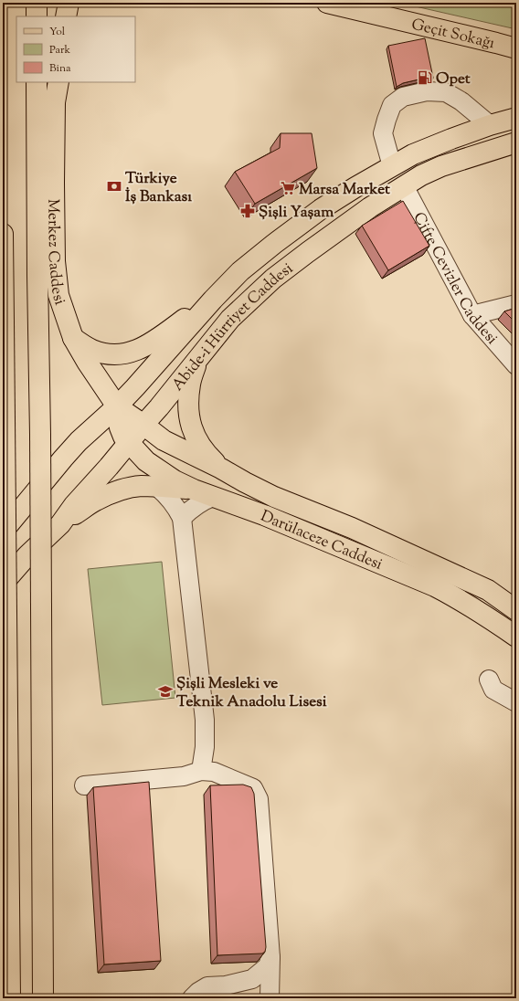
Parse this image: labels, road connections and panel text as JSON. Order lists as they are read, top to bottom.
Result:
{
  "streets": {
    "main road": [
      "Geçit Sokağı",
      "Merkez Caddesi",
      "Abide-i Hürriyet Caddesi",
      "Darülaceze Caddesi"
    ],
    "street": ["Çifte Cevizler Caddesi"]
  },
  "crossings": [
    ["Merkez Caddesi", "Abide-i Hürriyet Caddesi"],
    ["Merkez Caddesi", "Darülaceze Caddesi"],
    ["Çifte Cevizler Caddesi", "Abide-i Hürriyet Caddesi"],
    ["Abide-i Hürriyet Caddesi", "Darülaceze Caddesi"]
  ],
  "places": {
    "fuel station": ["Opet"],
    "bank": ["Türkiye İş Bankası"],
    "supermarket": ["Marsa Market"],
    "pharmacy": ["Şişli Yaşam"],
    "school or university": ["Şişli Mesleki ve Teknik Anadolu Lisesi"]
  },
  "legend": ["Yol", "Park", "Bina"]
}
